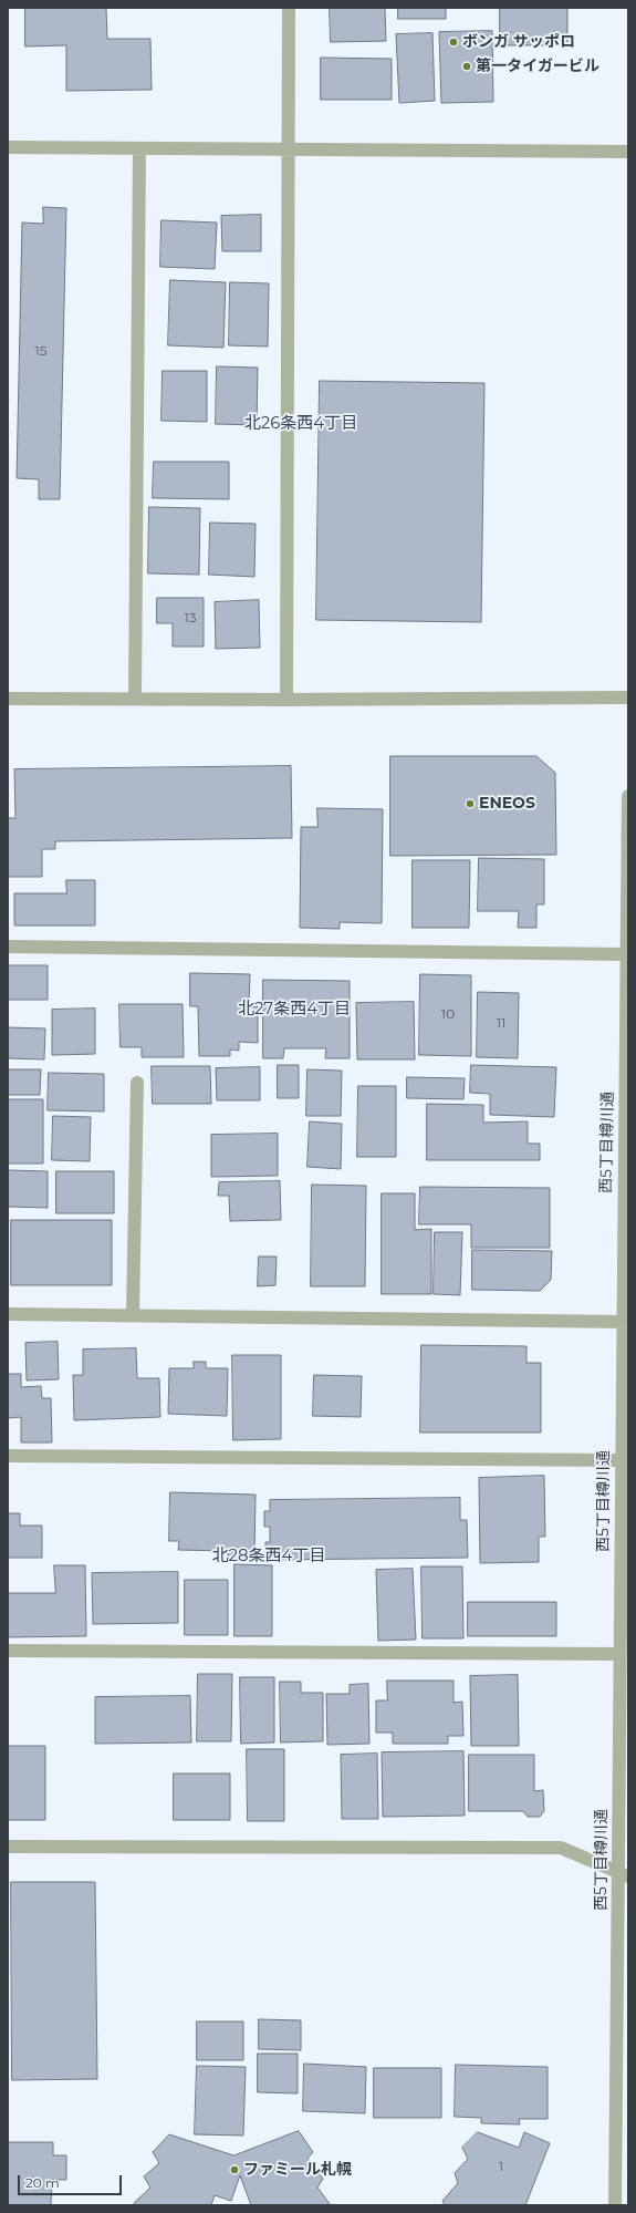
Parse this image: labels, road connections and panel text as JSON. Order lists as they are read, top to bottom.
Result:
{
  "streets": {
    "street": ["西5丁目樽川通"]
  },
  "districts": ["北26条西4丁目", "北27条西4丁目", "北28条西4丁目"],
  "places": [
    "ボンガ サッポロ",
    "第一タイガービル",
    "ENEOS",
    "ファミール札幌"
  ],
  "house_numbers": [
    "15",
    "13",
    "10",
    "11",
    "1"
  ],
  "scale_bar": "20 m"
}
